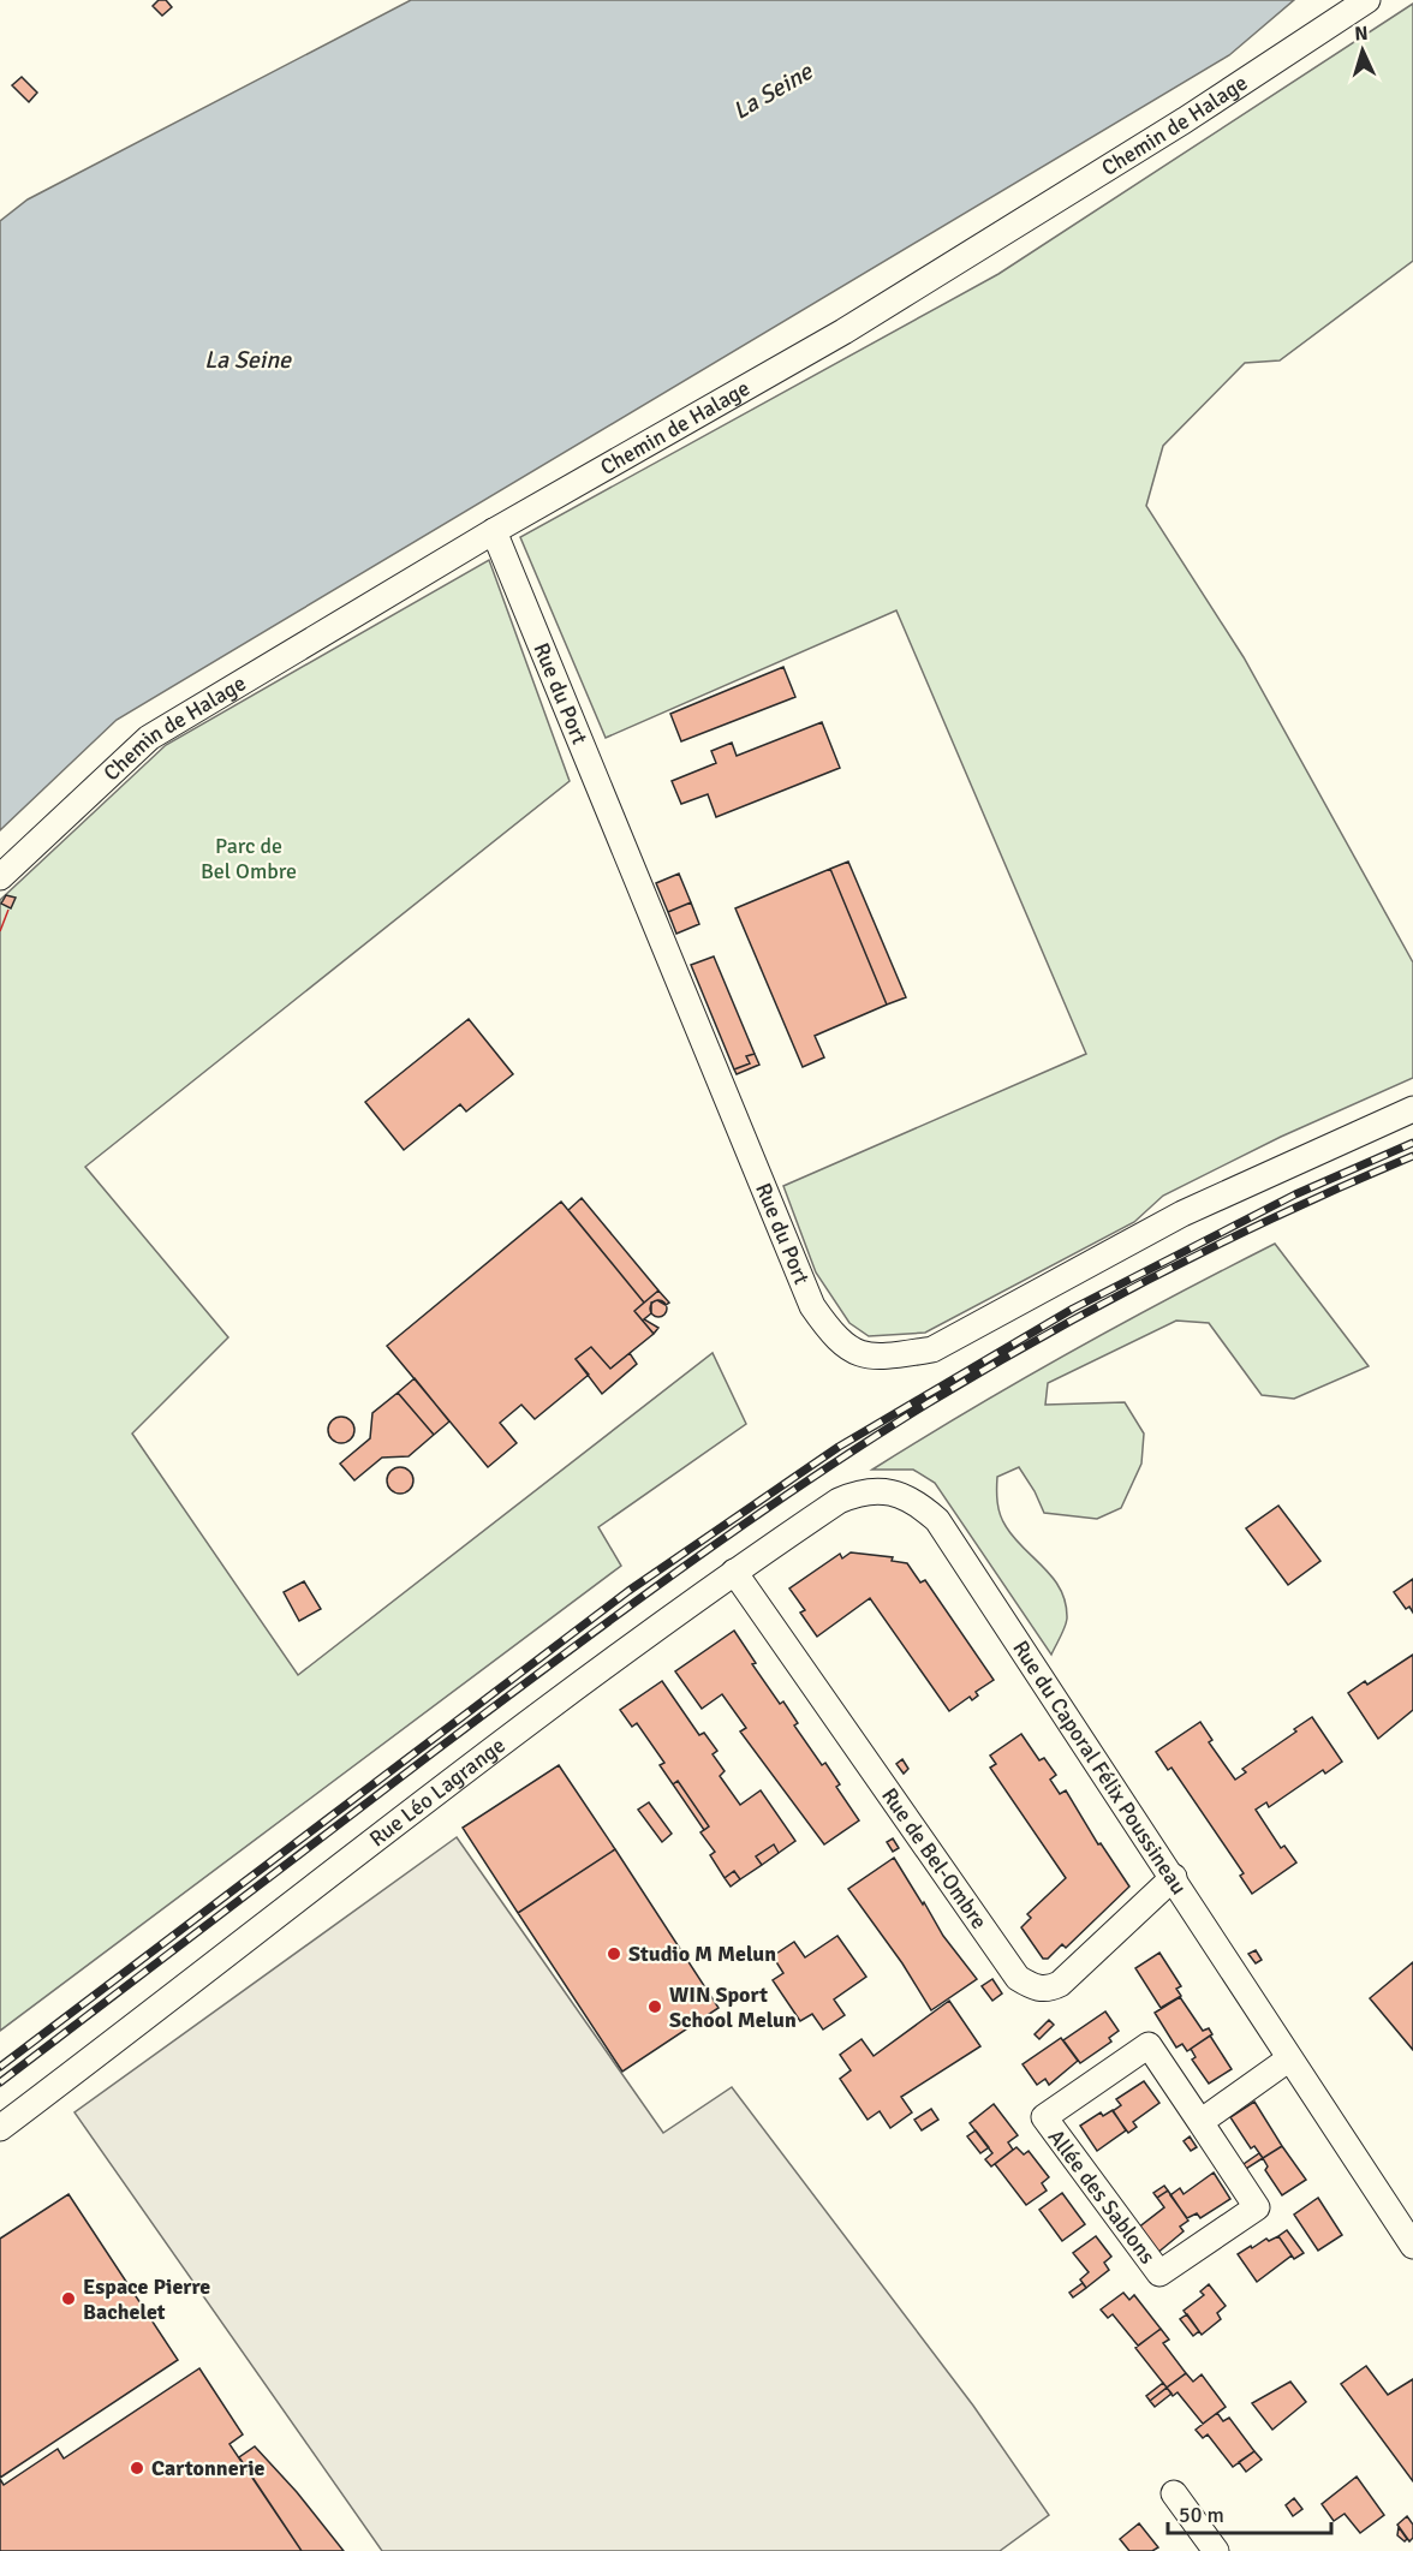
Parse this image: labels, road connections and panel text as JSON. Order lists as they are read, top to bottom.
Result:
{
  "streets": {
    "street": [
      "Chemin de Halage",
      "Rue du Port",
      "Rue du Caporal Félix Poussineau",
      "Rue Léo Lagrange",
      "Rue de Bel-Ombre",
      "Allée des Sablons"
    ]
  },
  "crossings": [
    ["Chemin de Halage", "Rue du Port"],
    ["Rue du Caporal Félix Poussineau", "Rue Léo Lagrange"],
    ["Rue du Caporal Félix Poussineau", "Rue de Bel-Ombre"],
    ["Rue Léo Lagrange", "Rue de Bel-Ombre"]
  ],
  "water": ["La Seine"],
  "parks": ["Parc de Bel Ombre"],
  "places": [
    "Studio M Melun",
    "WIN Sport School Melun",
    "Espace Pierre Bachelet",
    "Cartonnerie"
  ],
  "scale_bar": "50 m",
  "north": "top"
}
